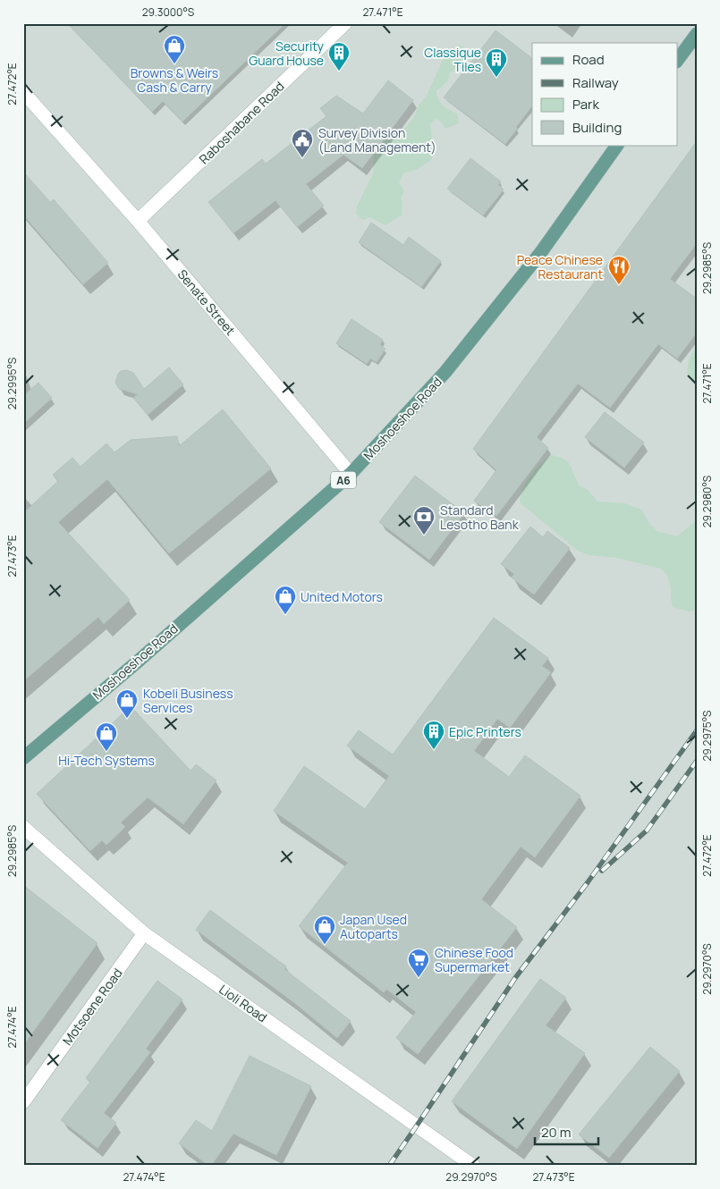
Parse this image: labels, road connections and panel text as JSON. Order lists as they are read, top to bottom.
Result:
{
  "streets": {
    "main road": ["Moshoeshoe Road", "A6"],
    "street": [
      "Raboshabane Road",
      "Senate Street",
      "Lioli Road",
      "Motsoene Road"
    ]
  },
  "crossings": [
    ["Raboshabane Road", "Senate Street"],
    ["Senate Street", "Moshoeshoe Road"],
    ["Lioli Road", "Motsoene Road"]
  ],
  "places": {
    "shop": [
      "Browns & Weirs Cash & Carry",
      "United Motors",
      "Kobeli Business Services",
      "Hi-Tech Systems",
      "Japan Used Autoparts"
    ],
    "building": ["Security Guard House", "Classique Tiles", "Epic Printers"],
    "public building": ["Survey Division (Land Management)"],
    "restaurant": ["Peace Chinese Restaurant"],
    "bank": ["Standard Lesotho Bank"],
    "supermarket": ["Chinese Food Supermarket"]
  },
  "legend": [
    "Road",
    "Railway",
    "Park",
    "Building"
  ],
  "scale_bar": "20 m",
  "coordinates": [
    "29.3000°S",
    "27.471°E",
    "27.472°E",
    "29.2985°S",
    "29.2995°S",
    "29.2980°S",
    "27.473°E",
    "29.2975°S",
    "29.2970°S",
    "27.474°E"
  ]
}
